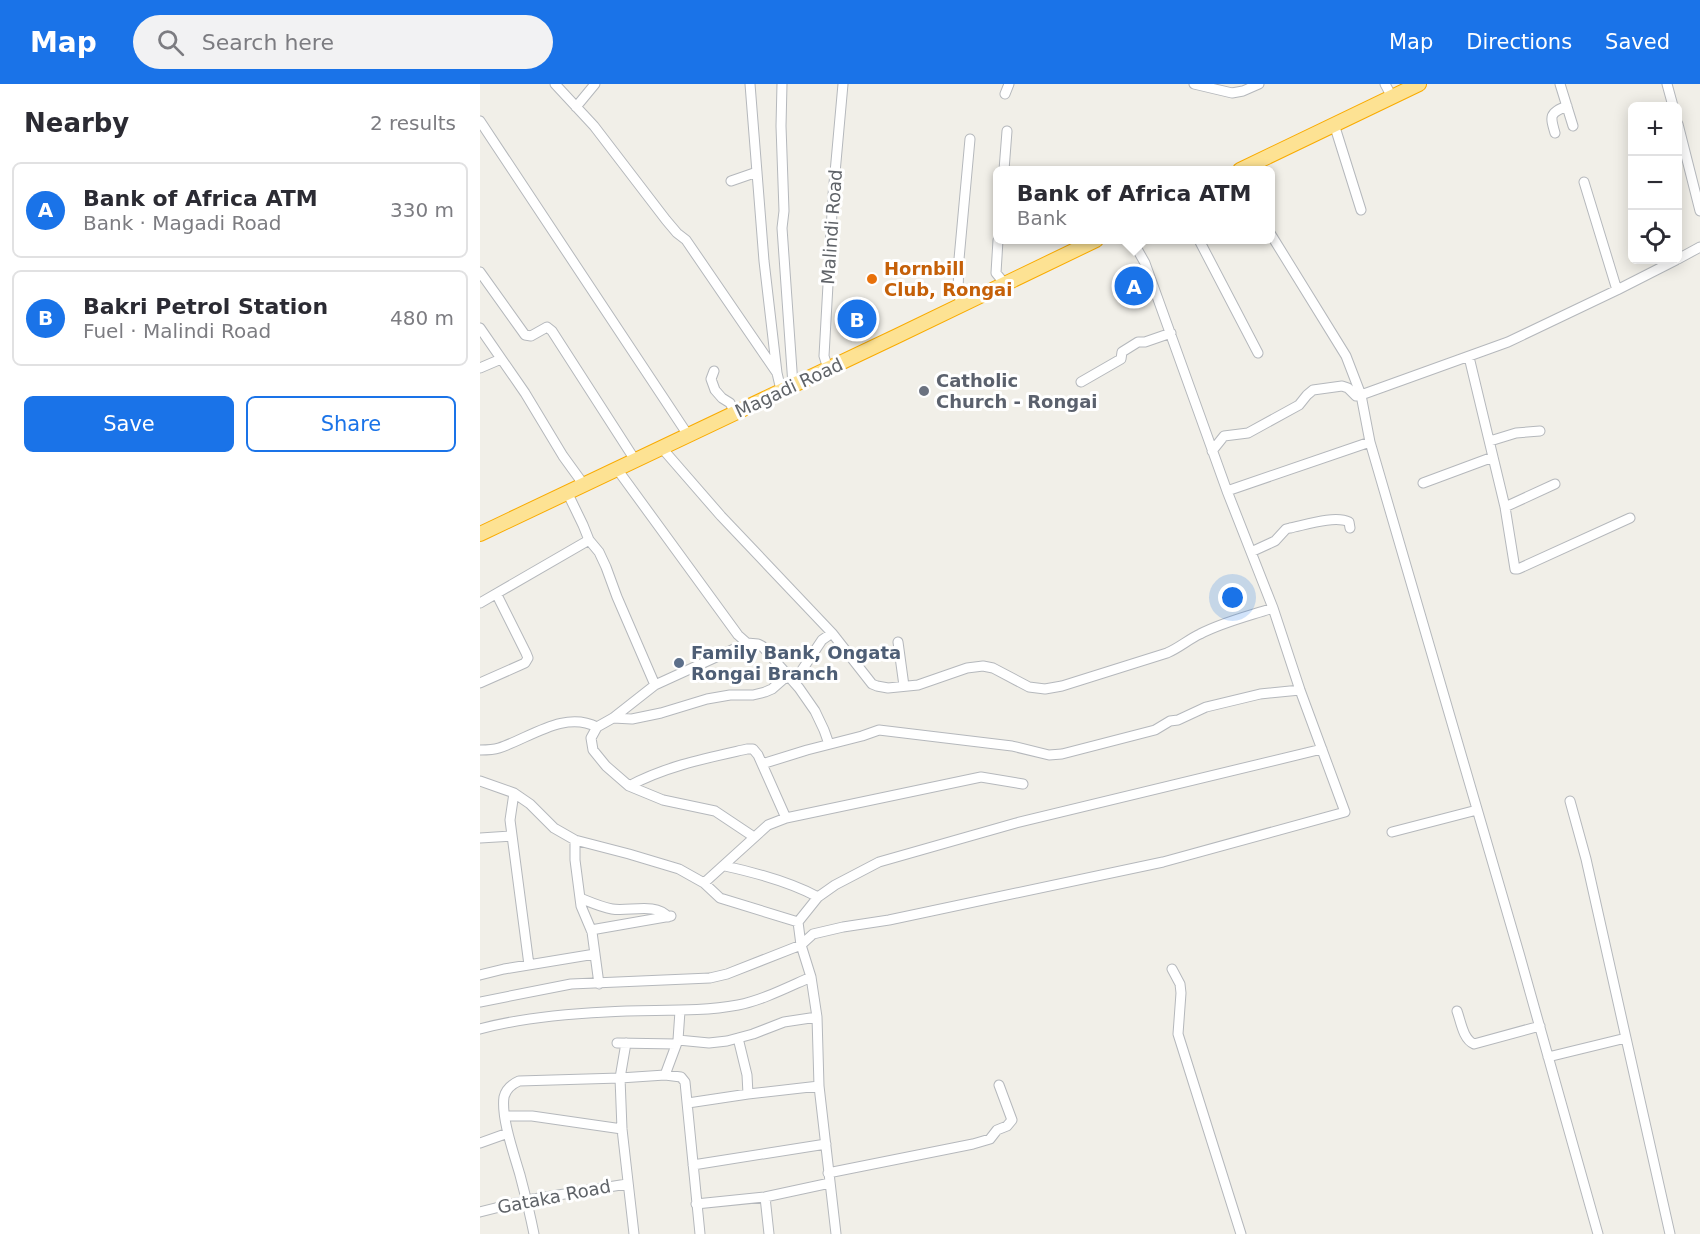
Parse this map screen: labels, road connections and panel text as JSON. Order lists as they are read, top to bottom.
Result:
{
  "streets": {
    "highway": ["Magadi Road"],
    "street": ["Malindi Road", "Gataka Road"]
  },
  "crossings": [
    ["Malindi Road", "Magadi Road"]
  ],
  "places": ["Hornbill Club, Rongai", "Catholic Church - Rongai", "Family Bank, Ongata Rongai Branch"],
  "page": {
    "header": "Map",
    "search": "Search here",
    "nav": ["Map", "Directions", "Saved"],
    "heading": ["Nearby", "2 results"],
    "map_buttons": ["+", "−"],
    "list": [
      {
        "mark": "A",
        "name": "Bank of Africa ATM",
        "note": "Bank · Magadi Road",
        "value": "330 m"
      },
      {
        "mark": "B",
        "name": "Bakri Petrol Station",
        "note": "Fuel · Malindi Road",
        "value": "480 m"
      }
    ],
    "popup": ["Bank of Africa ATM", "Bank"],
    "pins": ["A", "B"],
    "buttons": ["Save", "Share"]
  }
}
